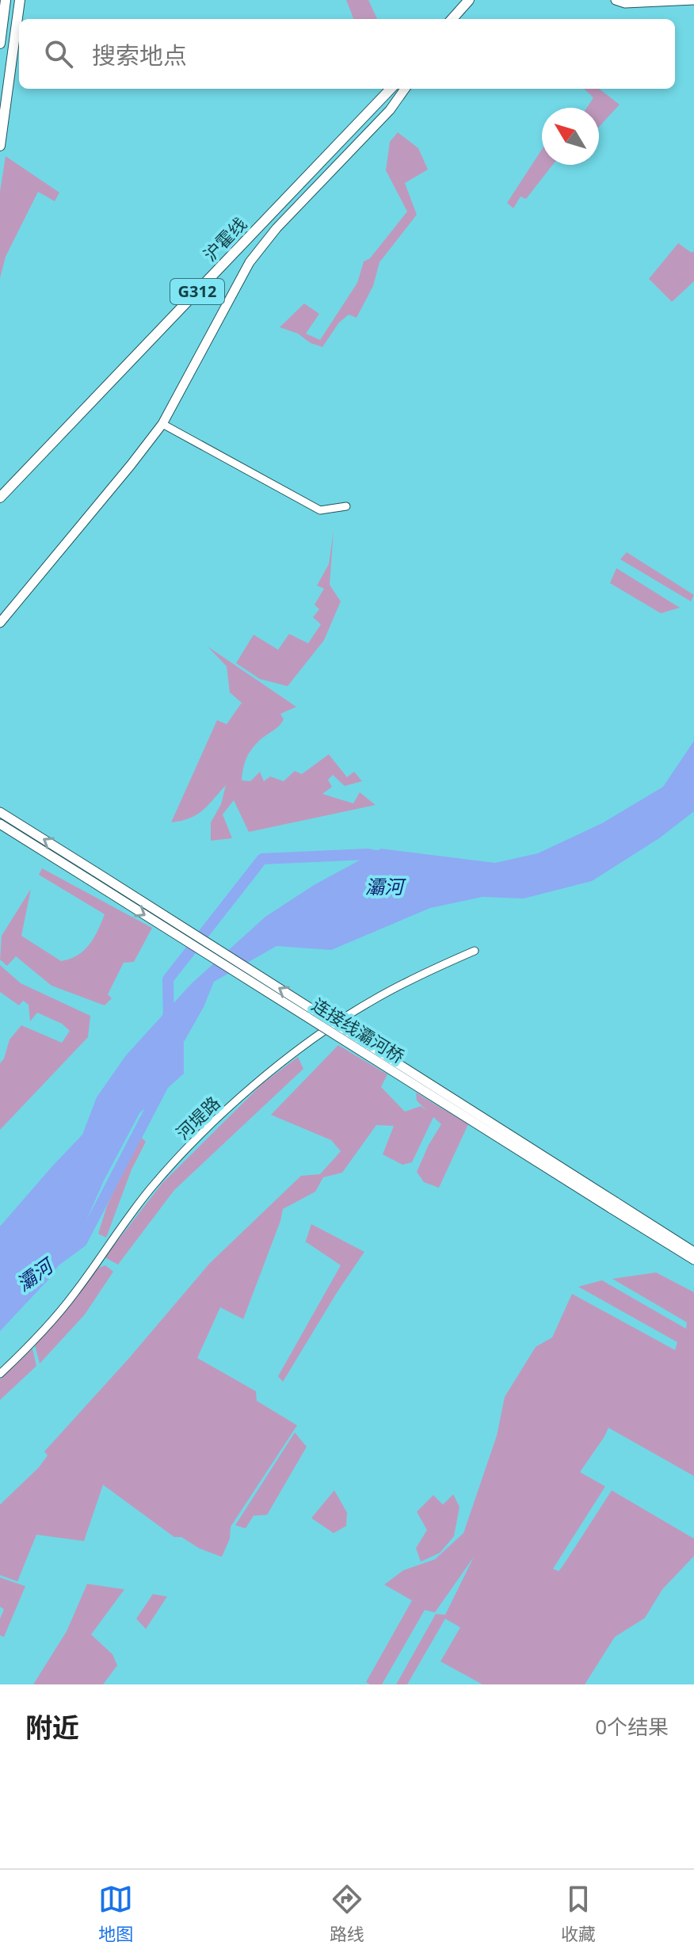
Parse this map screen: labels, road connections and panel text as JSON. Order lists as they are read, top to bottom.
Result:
{
  "streets": {
    "highway": ["沪霍线", "G312"],
    "main road": ["连接线灞河桥"],
    "street": ["河堤路"]
  },
  "water": ["灞河"],
  "north": "top left",
  "page": {
    "search": "搜索地点",
    "heading": ["附近", "0个结果"],
    "nav": ["地图", "路线", "收藏"]
  }
}
